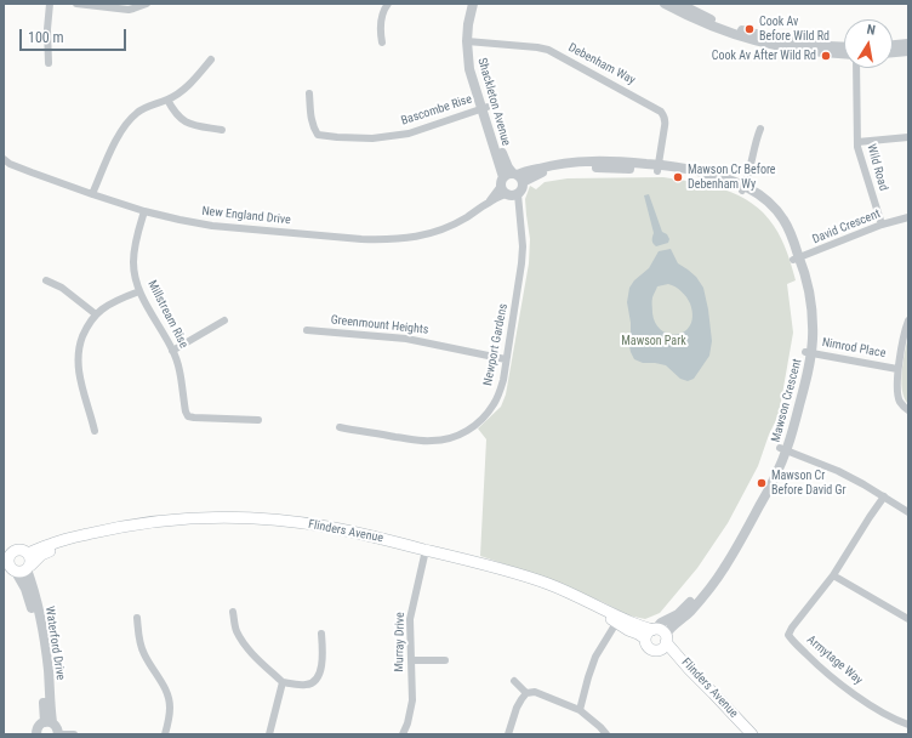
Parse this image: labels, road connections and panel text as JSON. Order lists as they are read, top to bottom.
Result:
{
  "streets": {
    "main road": ["Flinders Avenue"],
    "street": [
      "Debenham Way",
      "Shackleton Avenue",
      "Bascombe Rise",
      "Wild Road",
      "New England Drive",
      "David Crescent",
      "Millstream Rise",
      "Greenmount Heights",
      "Newport Gardens",
      "Nimrod Place",
      "Mawson Crescent",
      "Murray Drive",
      "Waterford Drive",
      "Armytage Way"
    ]
  },
  "crossings": [
    ["Debenham Way", "Shackleton Avenue"],
    ["Debenham Way", "Mawson Crescent"],
    ["Shackleton Avenue", "Bascombe Rise"],
    ["Shackleton Avenue", "New England Drive"],
    ["Shackleton Avenue", "Newport Gardens"],
    ["Shackleton Avenue", "Mawson Crescent"],
    ["Wild Road", "David Crescent"],
    ["New England Drive", "Millstream Rise"],
    ["New England Drive", "Newport Gardens"],
    ["New England Drive", "Mawson Crescent"],
    ["David Crescent", "Mawson Crescent"],
    ["Greenmount Heights", "Newport Gardens"],
    ["Newport Gardens", "Mawson Crescent"],
    ["Nimrod Place", "Mawson Crescent"],
    ["Mawson Crescent", "Flinders Avenue"],
    ["Flinders Avenue", "Murray Drive"],
    ["Flinders Avenue", "Waterford Drive"]
  ],
  "parks": ["Mawson Park"],
  "places": [
    "Cook Av Before Wild Rd",
    "Cook Av After Wild Rd",
    "Mawson Cr Before Debenham Wy",
    "Mawson Cr Before David Gr"
  ],
  "scale_bar": "100 m",
  "north": "top"
}
